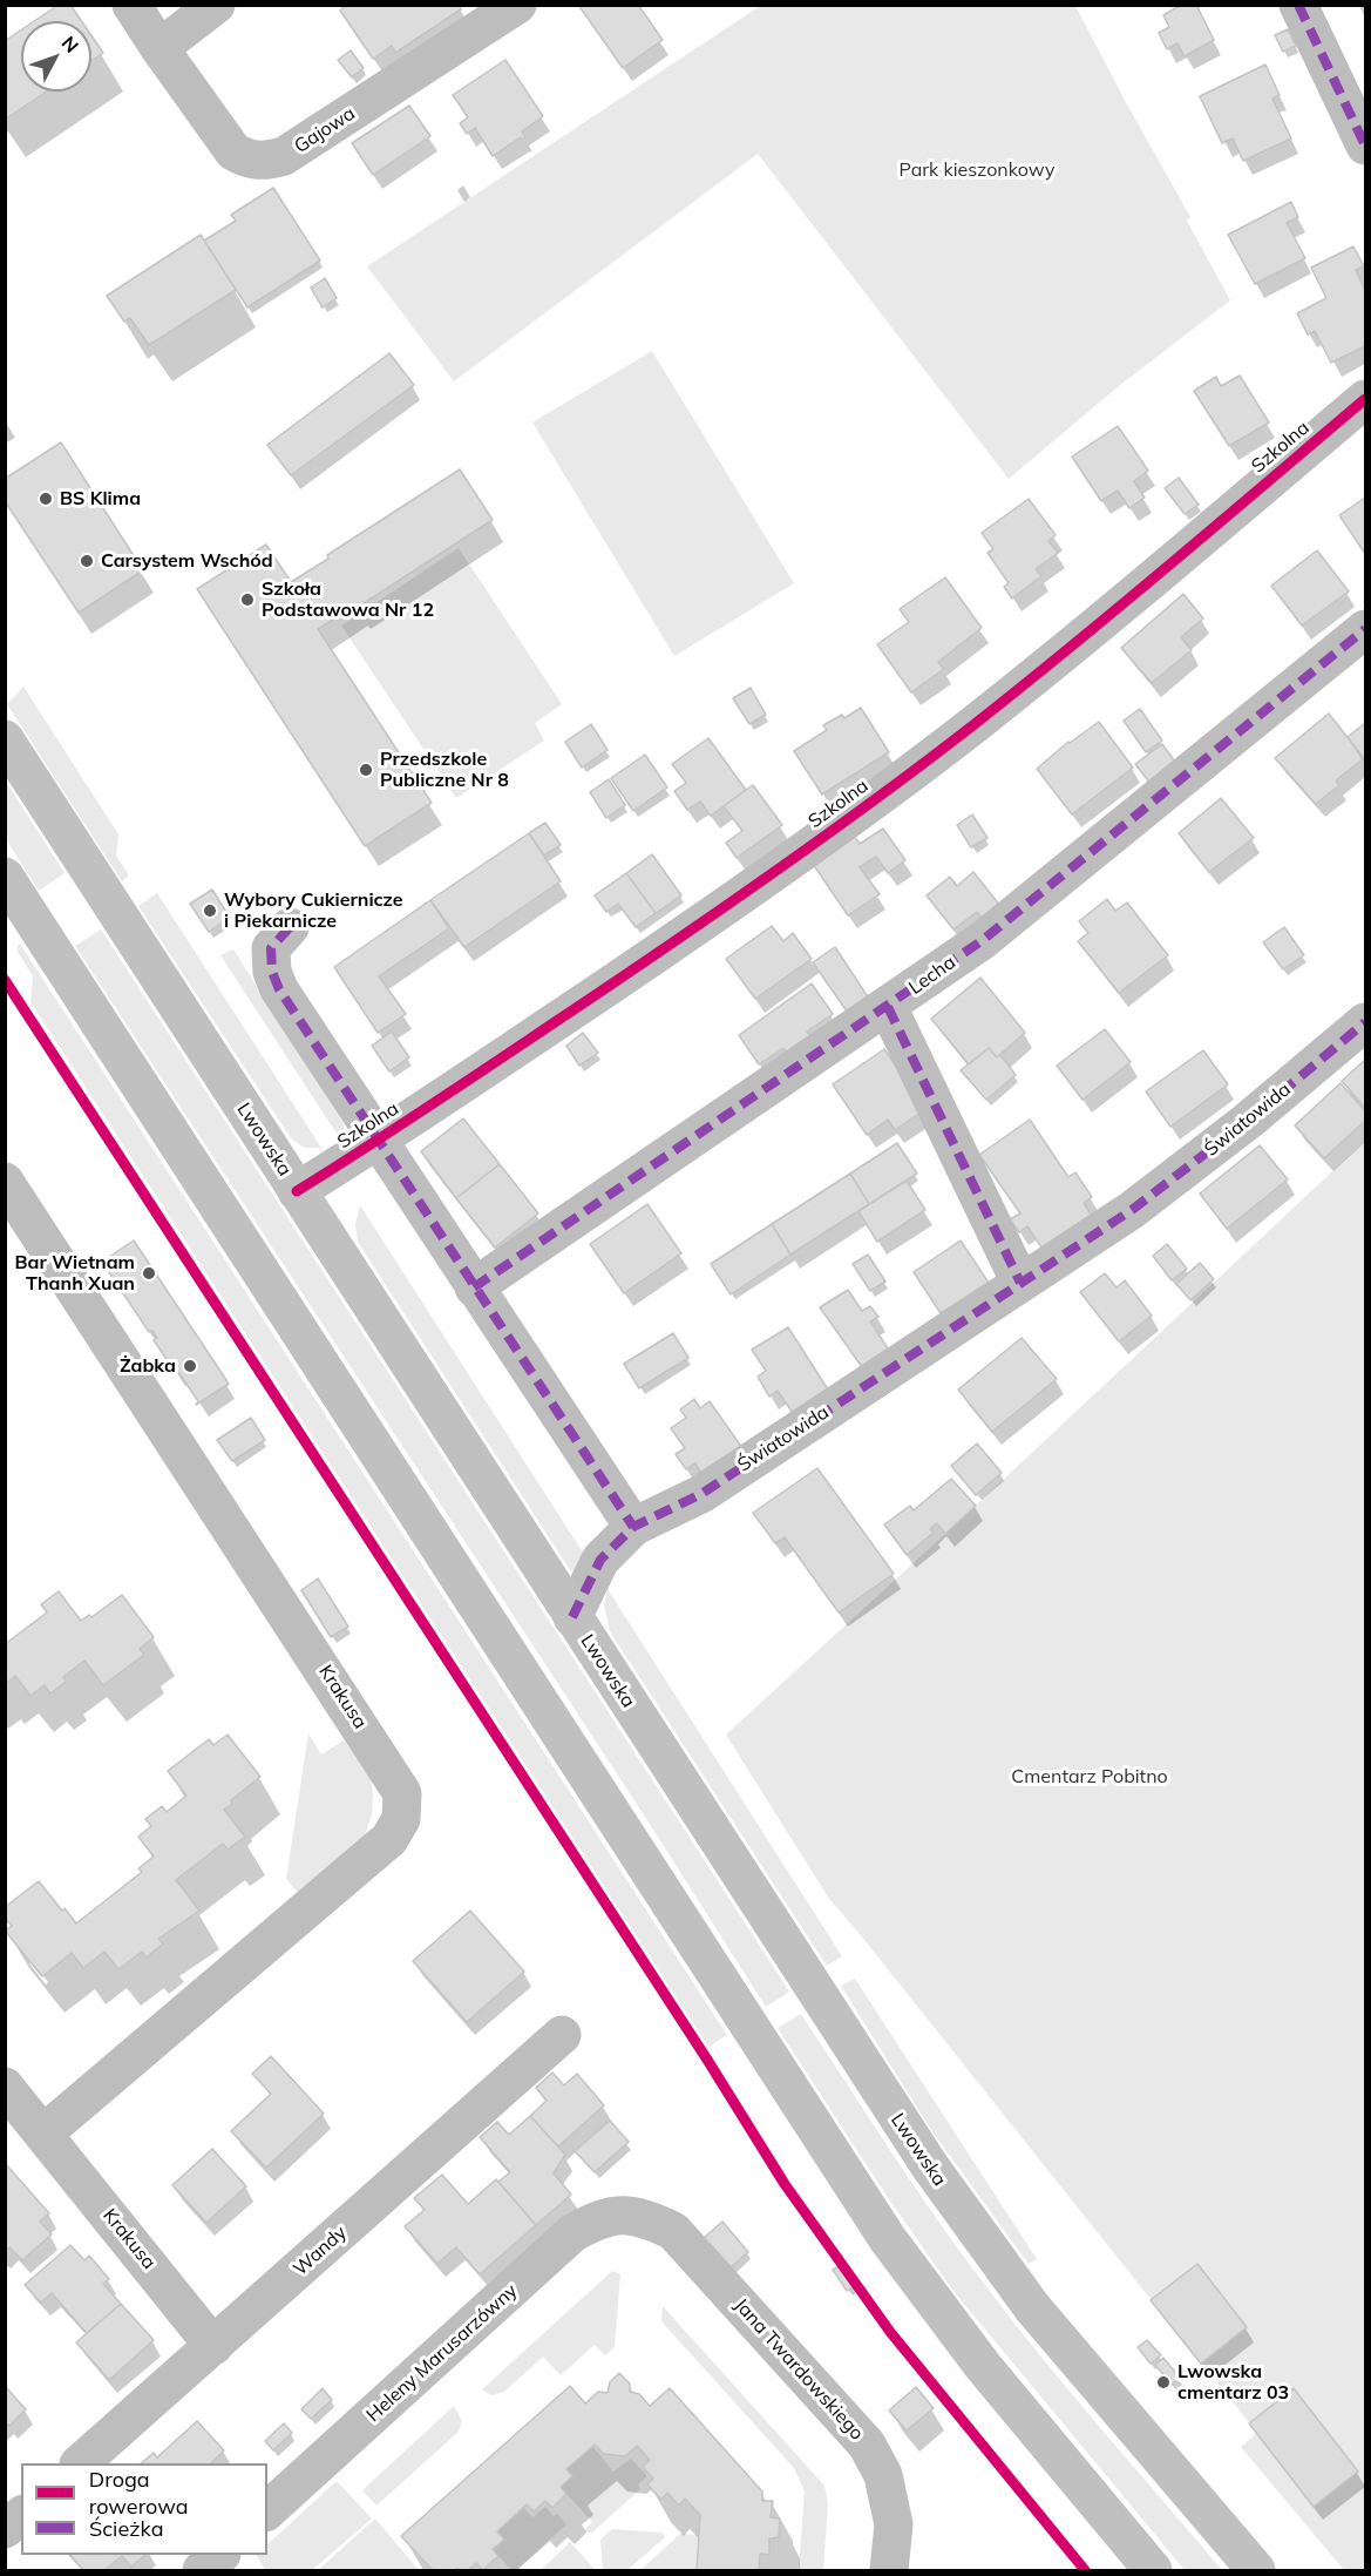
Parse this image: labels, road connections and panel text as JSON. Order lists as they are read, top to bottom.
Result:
{
  "streets": {
    "main road": ["Lwowska"],
    "street": [
      "Gajowa",
      "Szkolna",
      "Lecha",
      "Światowida",
      "Krakusa",
      "Wandy",
      "Heleny Marusarzówny",
      "Jana Twardowskiego"
    ]
  },
  "crossings": [
    ["Szkolna", "Lwowska"],
    ["Światowida", "Lwowska"],
    ["Krakusa", "Wandy"],
    ["Heleny Marusarzówny", "Jana Twardowskiego"]
  ],
  "parks": ["Park kieszonkowy", "Cmentarz Pobitno"],
  "places": [
    "BS Klima",
    "Carsystem Wschód",
    "Szkoła Podstawowa Nr 12",
    "Przedszkole Publiczne Nr 8",
    "Wybory Cukiernicze i Piekarnicze",
    "Bar Wietnam Thanh Xuan",
    "Żabka",
    "Lwowska cmentarz 03"
  ],
  "legend": ["Droga rowerowa", "Ścieżka"],
  "north": "top right"
}
